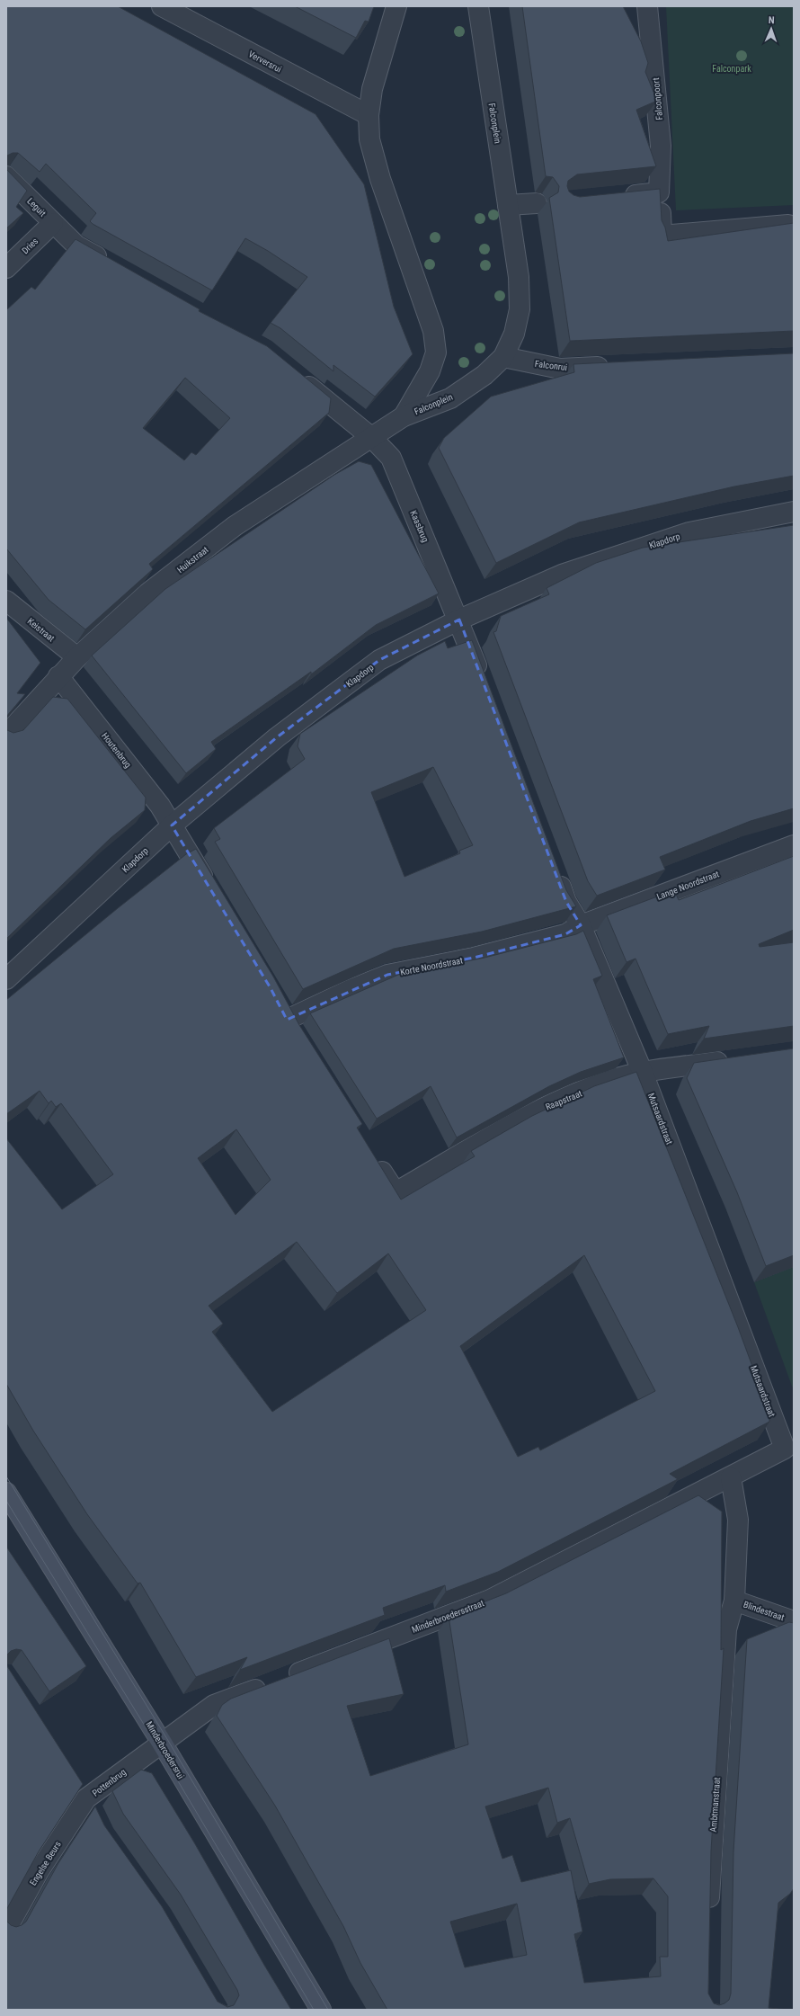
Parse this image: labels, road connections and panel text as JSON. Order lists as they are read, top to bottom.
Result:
{
  "streets": {
    "street": [
      "Verversrui",
      "Falconpoort",
      "Falconplein",
      "Leguit",
      "Dries",
      "Falconrui",
      "Kaasbrug",
      "Klapdorp",
      "Huikstraat",
      "Keistraat",
      "Houtenbrug",
      "Lange Noordstraat",
      "Korte Noordstraat",
      "Raapstraat",
      "Mutsaardstraat",
      "Blindestraat",
      "Minderbroedersstraat",
      "Minderbroedersrui",
      "Pottenbrug",
      "Ambtmanstraat",
      "Engelse Beurs"
    ]
  },
  "crossings": [
    ["Verversrui", "Falconplein"],
    ["Falconplein", "Falconrui"],
    ["Falconplein", "Huikstraat"],
    ["Leguit", "Dries"],
    ["Kaasbrug", "Klapdorp"],
    ["Kaasbrug", "Huikstraat"],
    ["Klapdorp", "Houtenbrug"],
    ["Huikstraat", "Keistraat"],
    ["Huikstraat", "Houtenbrug"],
    ["Lange Noordstraat", "Korte Noordstraat"],
    ["Lange Noordstraat", "Mutsaardstraat"],
    ["Korte Noordstraat", "Mutsaardstraat"],
    ["Raapstraat", "Mutsaardstraat"],
    ["Mutsaardstraat", "Minderbroedersstraat"],
    ["Blindestraat", "Ambtmanstraat"],
    ["Minderbroedersstraat", "Minderbroedersrui"],
    ["Minderbroedersstraat", "Pottenbrug"],
    ["Minderbroedersrui", "Pottenbrug"],
    ["Pottenbrug", "Engelse Beurs"]
  ],
  "parks": ["Falconpark"],
  "north": "top"
}
